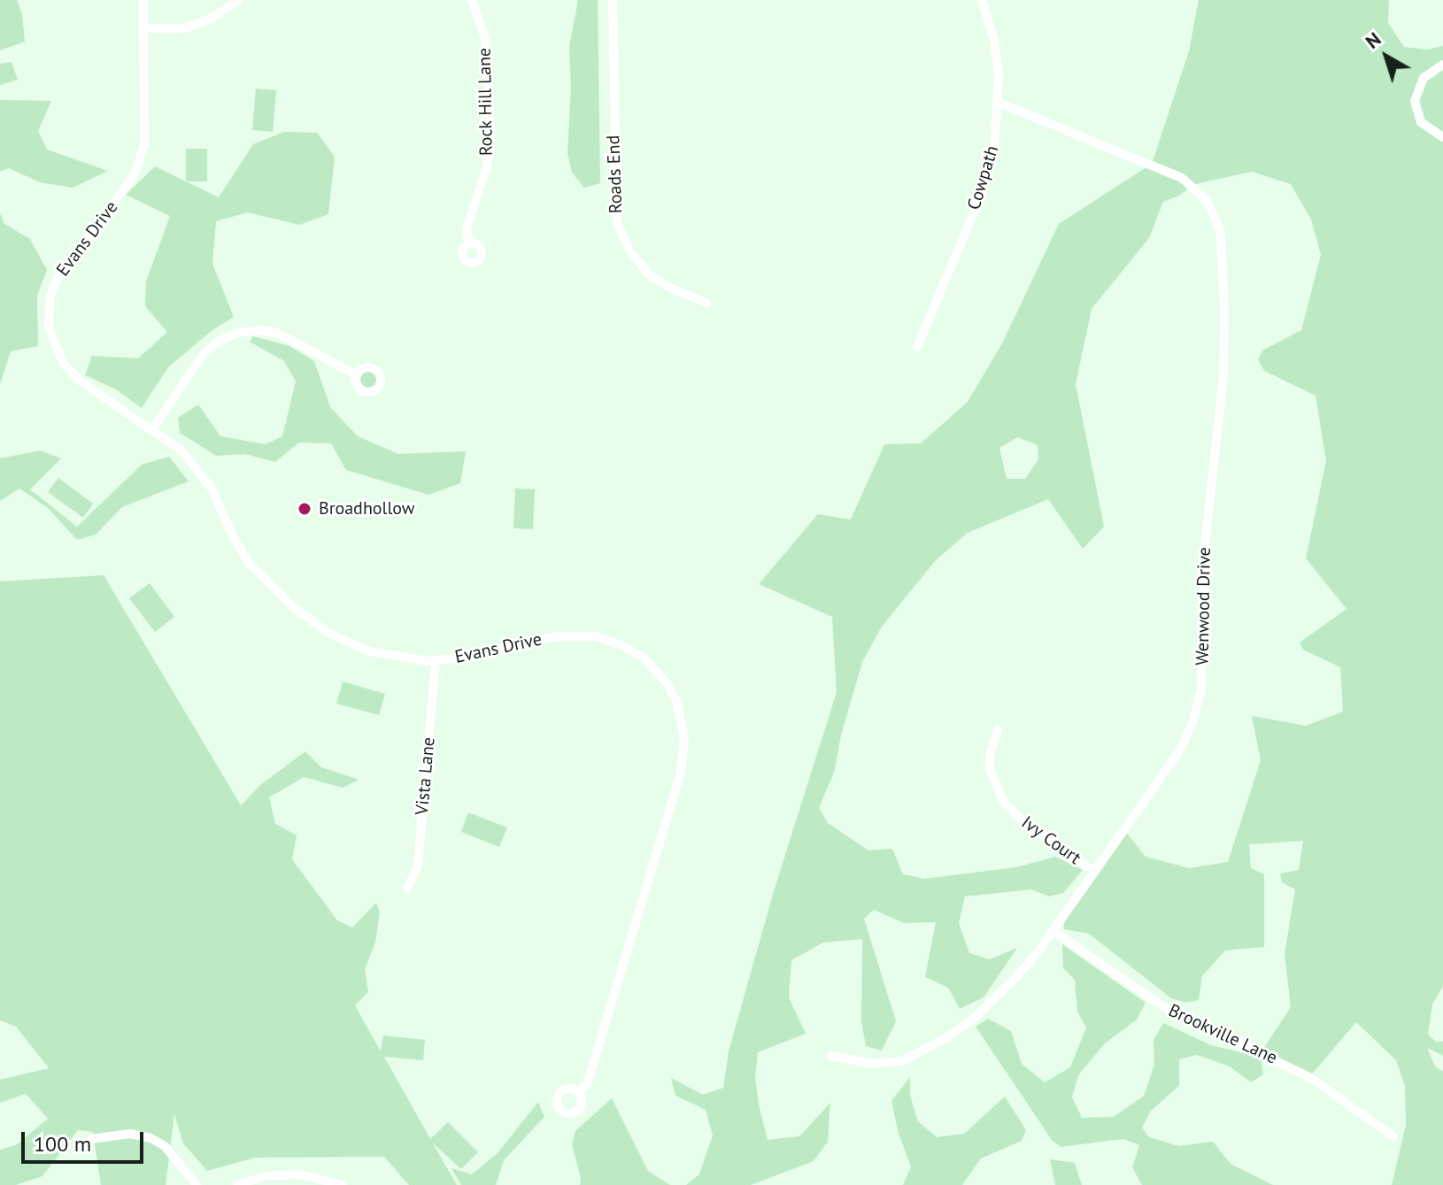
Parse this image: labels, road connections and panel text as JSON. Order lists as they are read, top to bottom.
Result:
{
  "streets": {
    "street": [
      "Rock Hill Lane",
      "Roads End",
      "Cowpath",
      "Evans Drive",
      "Wenwood Drive",
      "Vista Lane",
      "Ivy Court",
      "Brookville Lane"
    ]
  },
  "crossings": [
    ["Cowpath", "Wenwood Drive"],
    ["Evans Drive", "Vista Lane"],
    ["Wenwood Drive", "Ivy Court"],
    ["Wenwood Drive", "Brookville Lane"]
  ],
  "places": ["Broadhollow"],
  "scale_bar": "100 m",
  "north": "top left"
}
